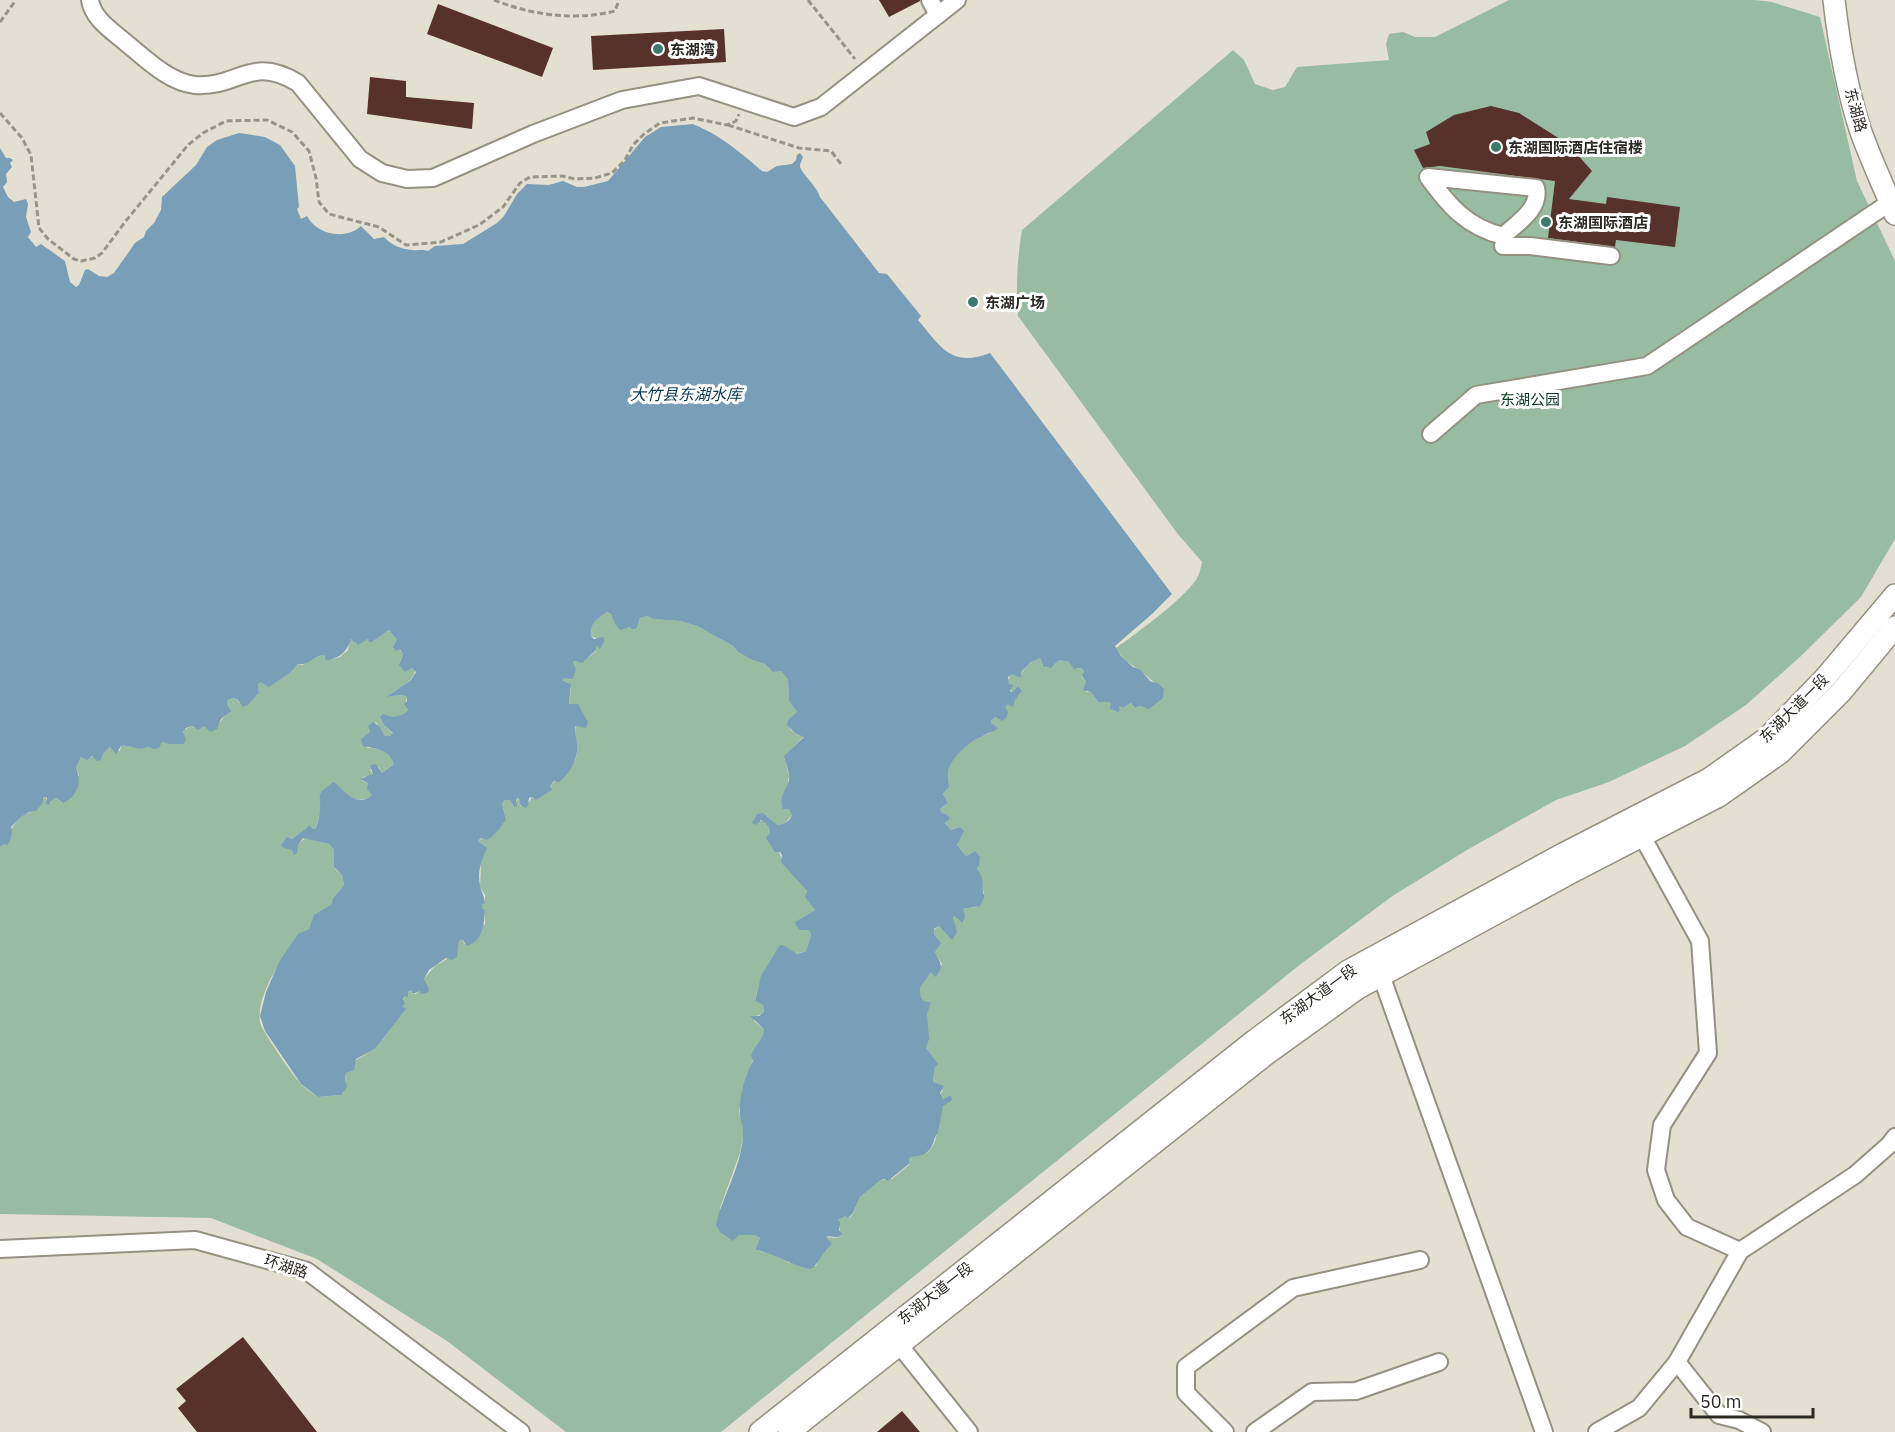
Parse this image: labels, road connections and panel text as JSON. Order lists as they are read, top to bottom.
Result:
{
  "streets": {
    "main road": ["东湖路", "东湖大道一段"],
    "street": ["环湖路"]
  },
  "water": ["大竹县东湖水库"],
  "parks": ["东湖公园"],
  "places": [
    "东湖湾",
    "东湖国际酒店住宿楼",
    "东湖国际酒店",
    "东湖广场"
  ],
  "scale_bar": "50 m"
}
